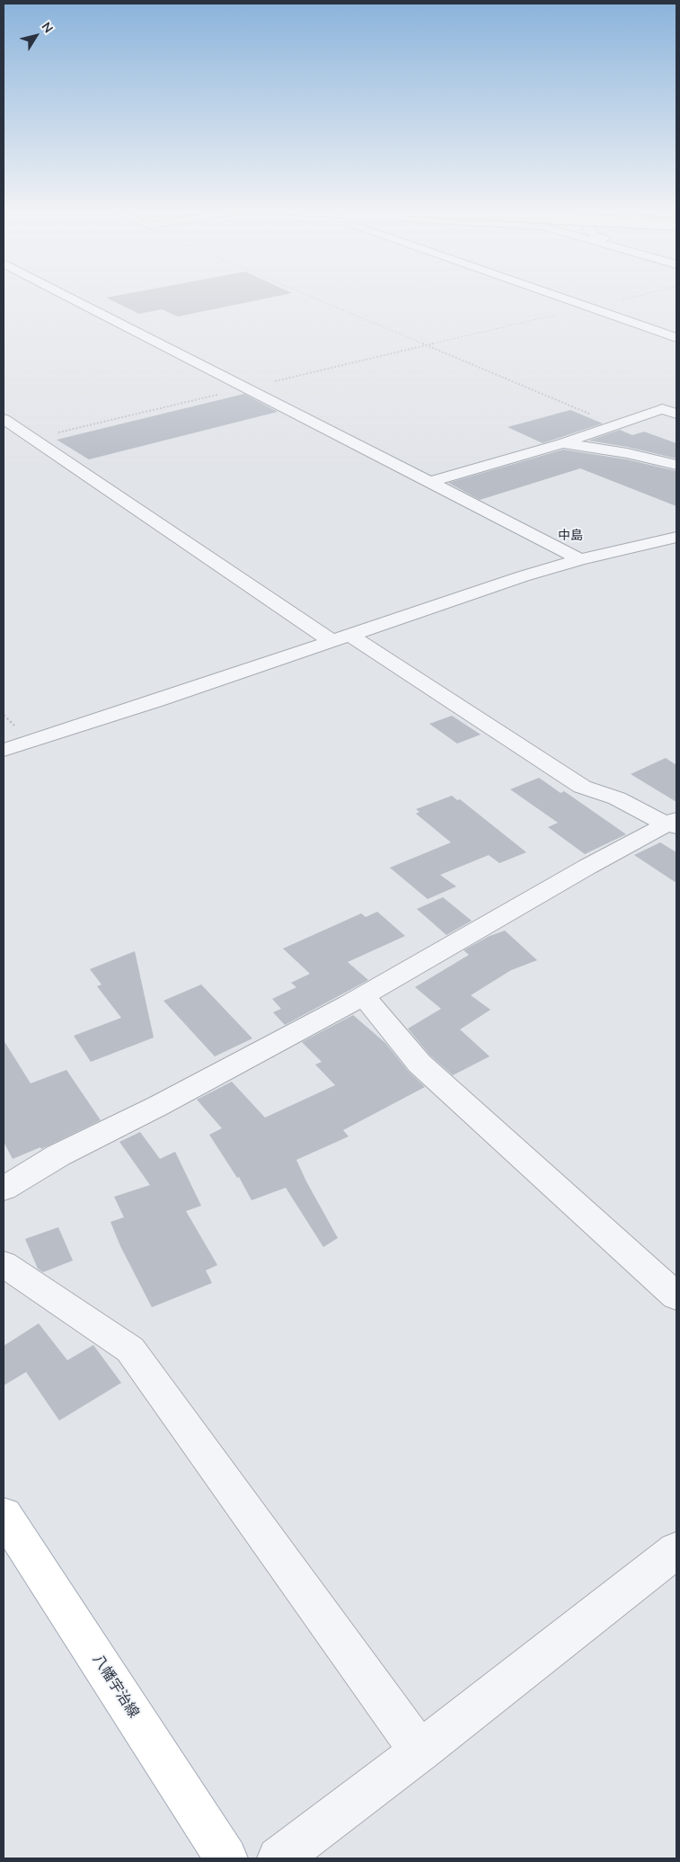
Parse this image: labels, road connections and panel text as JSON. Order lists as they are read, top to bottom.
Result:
{
  "streets": {
    "main road": ["八幡宇治線"]
  },
  "districts": ["中島"],
  "north": "top right"
}
